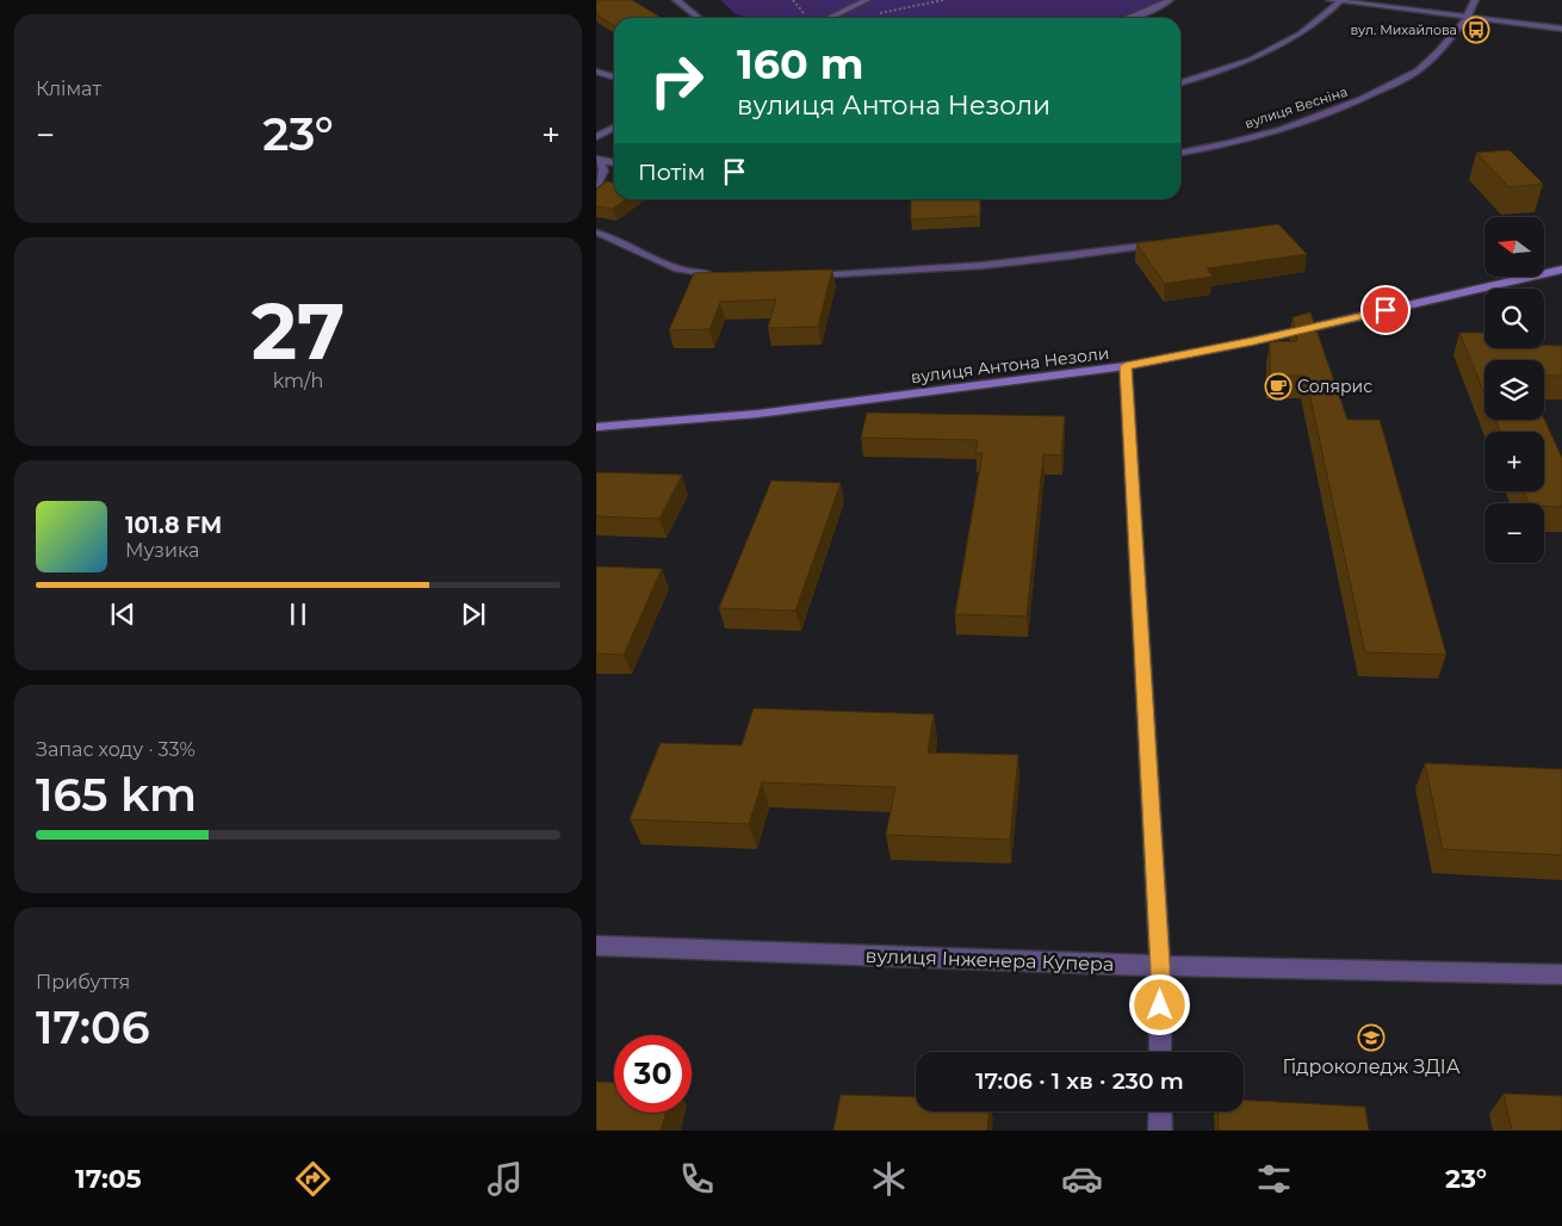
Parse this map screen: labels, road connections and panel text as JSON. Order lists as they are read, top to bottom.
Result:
{
  "streets": {
    "main road": ["вулиця Антона Незоли"],
    "street": ["вулиця Весніна", "вулиця Інженера Купера"]
  },
  "places": {
    "bus stop": ["вул. Михайлова"],
    "cafe": ["Солярис"],
    "school or university": ["Гідроколедж ЗДIА"]
  },
  "north": "left",
  "page": {
    "tile": [
      "Клімат",
      ["27", "km/h"],
      ["Запас ходу · 33%", "165 km"],
      ["Прибуття", "17:06"]
    ],
    "turn": ["160 m", "вулиця Антона Незоли"],
    "heat": ["−", "23°", "+"],
    "then": "Потім",
    "map_buttons": ["+", "−"],
    "song": ["101.8 FM", "Музика"],
    "limit": "30",
    "trip": "17:06 · 1 хв · 230 m",
    "tabs": ["17:05", "23°"]
  }
}
